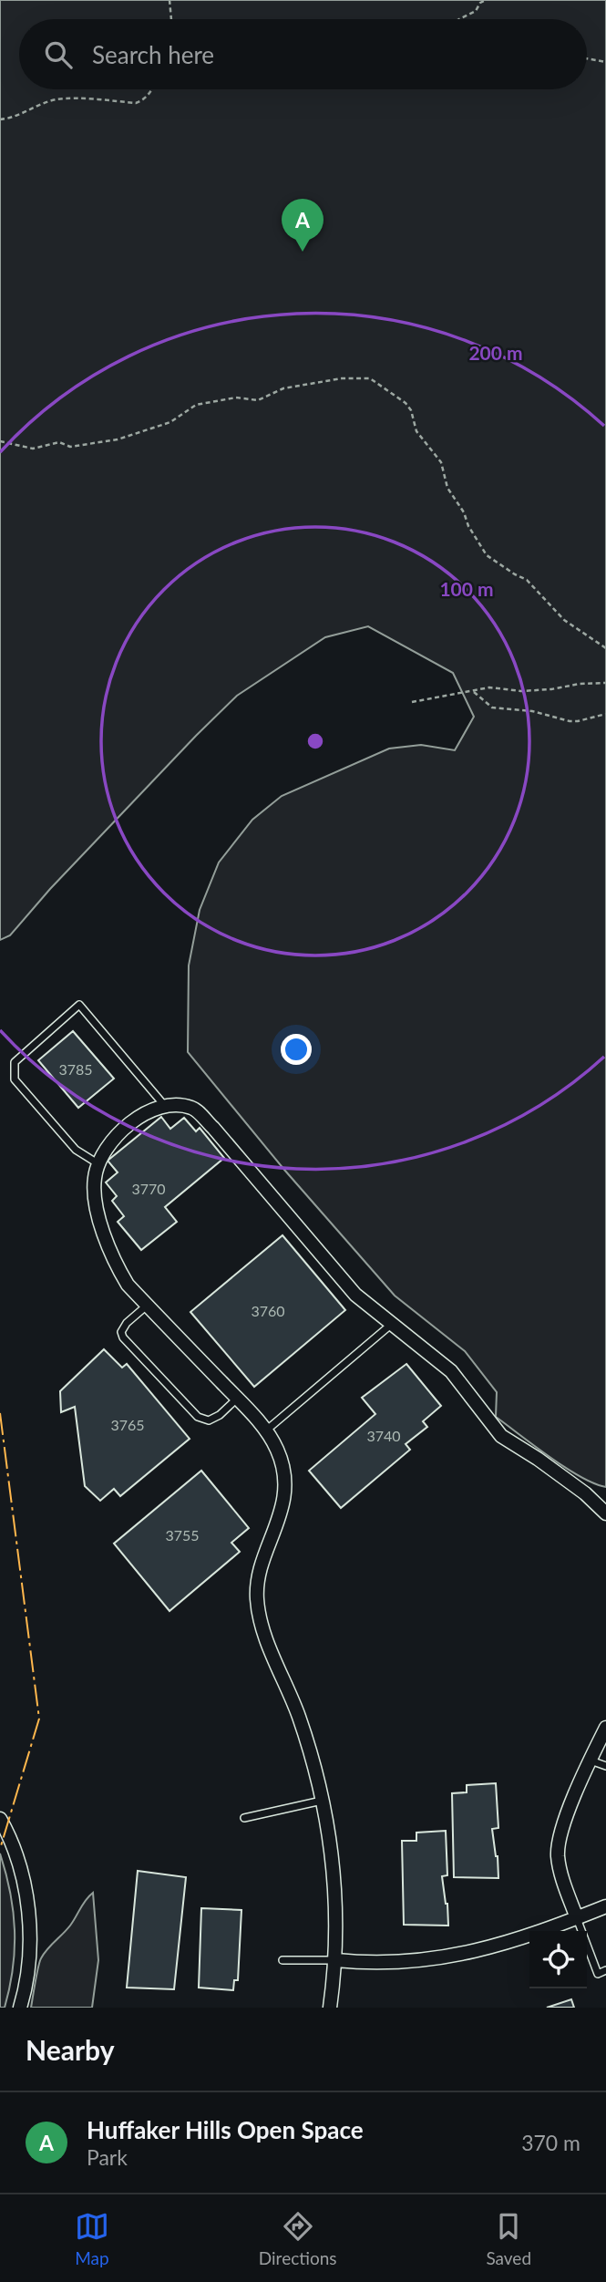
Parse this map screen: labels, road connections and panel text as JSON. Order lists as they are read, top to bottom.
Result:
{
  "house_numbers": [
    "3785",
    "3770",
    "3760",
    "3765",
    "3740",
    "3755"
  ],
  "page": {
    "search": "Search here",
    "pins": "A",
    "heading": "Nearby",
    "list": [
      {
        "mark": "A",
        "name": "Huffaker Hills Open Space",
        "note": "Park",
        "value": "370 m"
      }
    ],
    "nav": ["Map", "Directions", "Saved"]
  },
  "rings": ["200 m", "100 m"]
}
